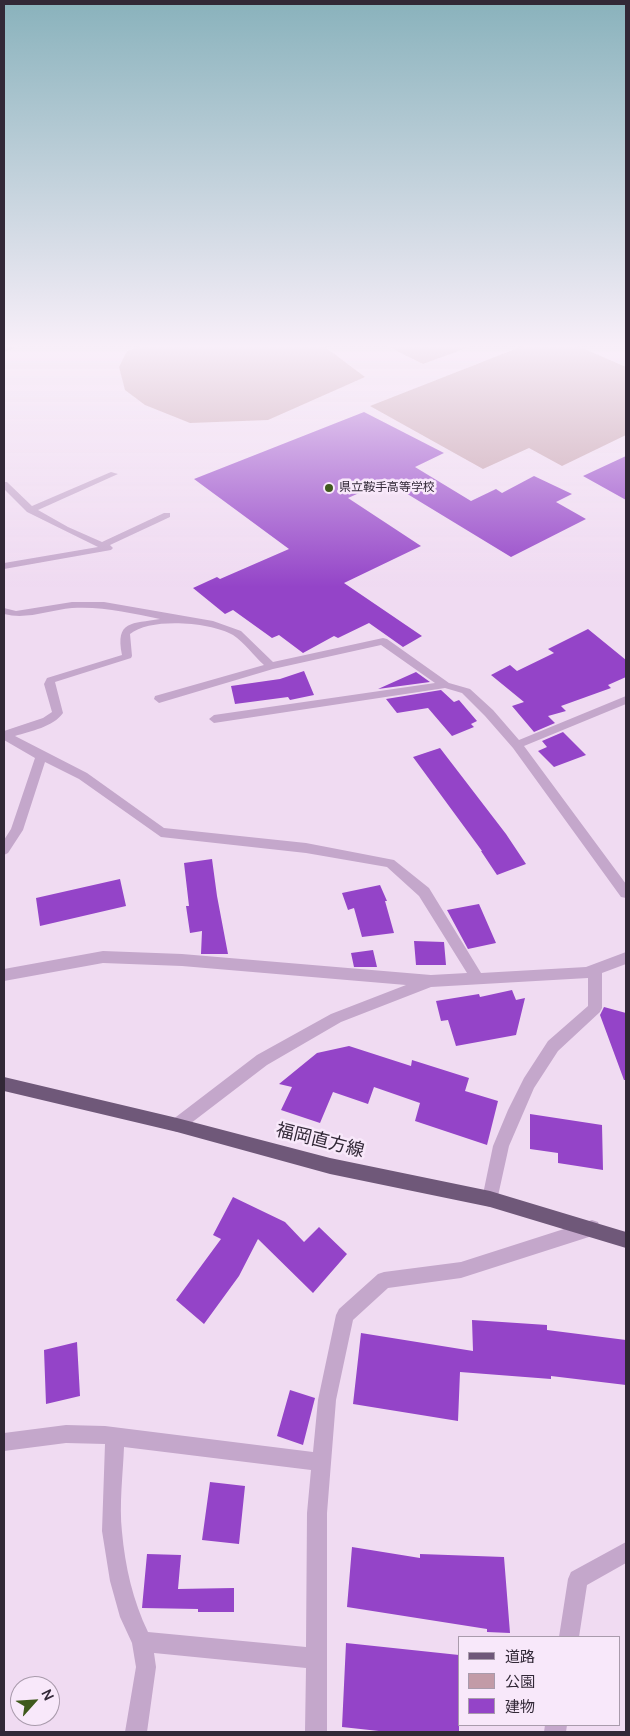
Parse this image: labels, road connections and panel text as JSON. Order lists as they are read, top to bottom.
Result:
{
  "streets": {
    "main road": ["福岡直方線"]
  },
  "places": ["県立鞍手高等学校"],
  "legend": ["道路", "公園", "建物"],
  "north": "top right"
}
